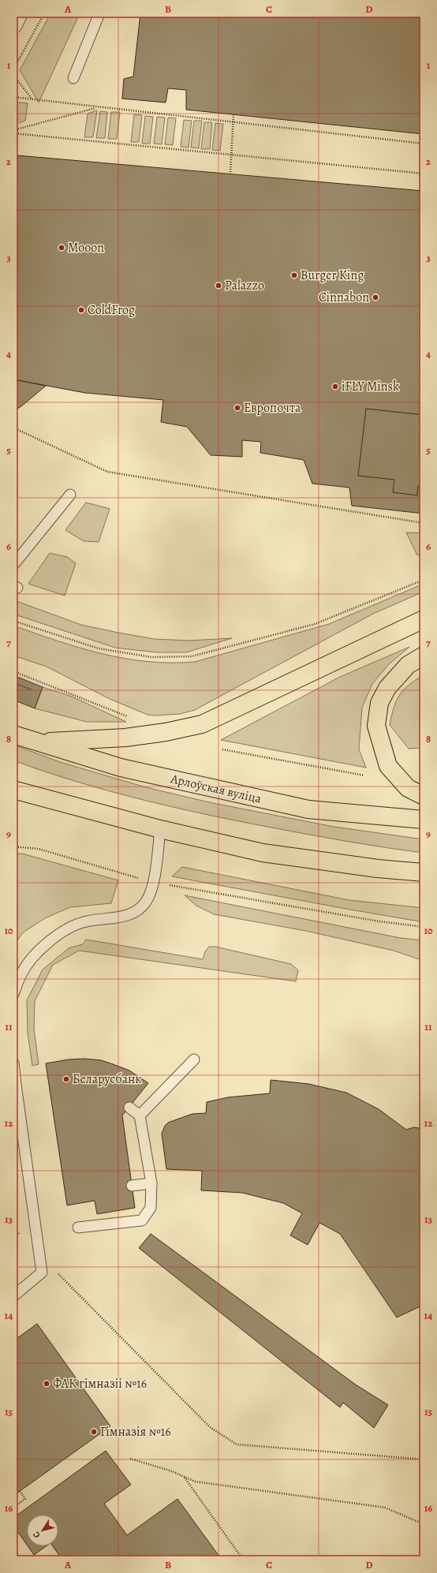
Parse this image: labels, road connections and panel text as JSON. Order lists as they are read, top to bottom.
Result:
{
  "streets": {
    "main road": ["Арлоўская вуліца"]
  },
  "places": [
    "Mooon",
    "Burger King",
    "Palazzo",
    "Cinnabon",
    "ColdFrog",
    "iFLY Minsk",
    "Европочта",
    "Беларусбанк",
    "ФАК гімназіі №16",
    "Гімназія №16"
  ],
  "north": "bottom left",
  "grid": {
    "columns": [
      "A",
      "B",
      "C",
      "D"
    ],
    "rows": [
      "1",
      "2",
      "3",
      "4",
      "5",
      "6",
      "7",
      "8",
      "9",
      "10",
      "11",
      "12",
      "13",
      "14",
      "15",
      "16"
    ]
  }
}
